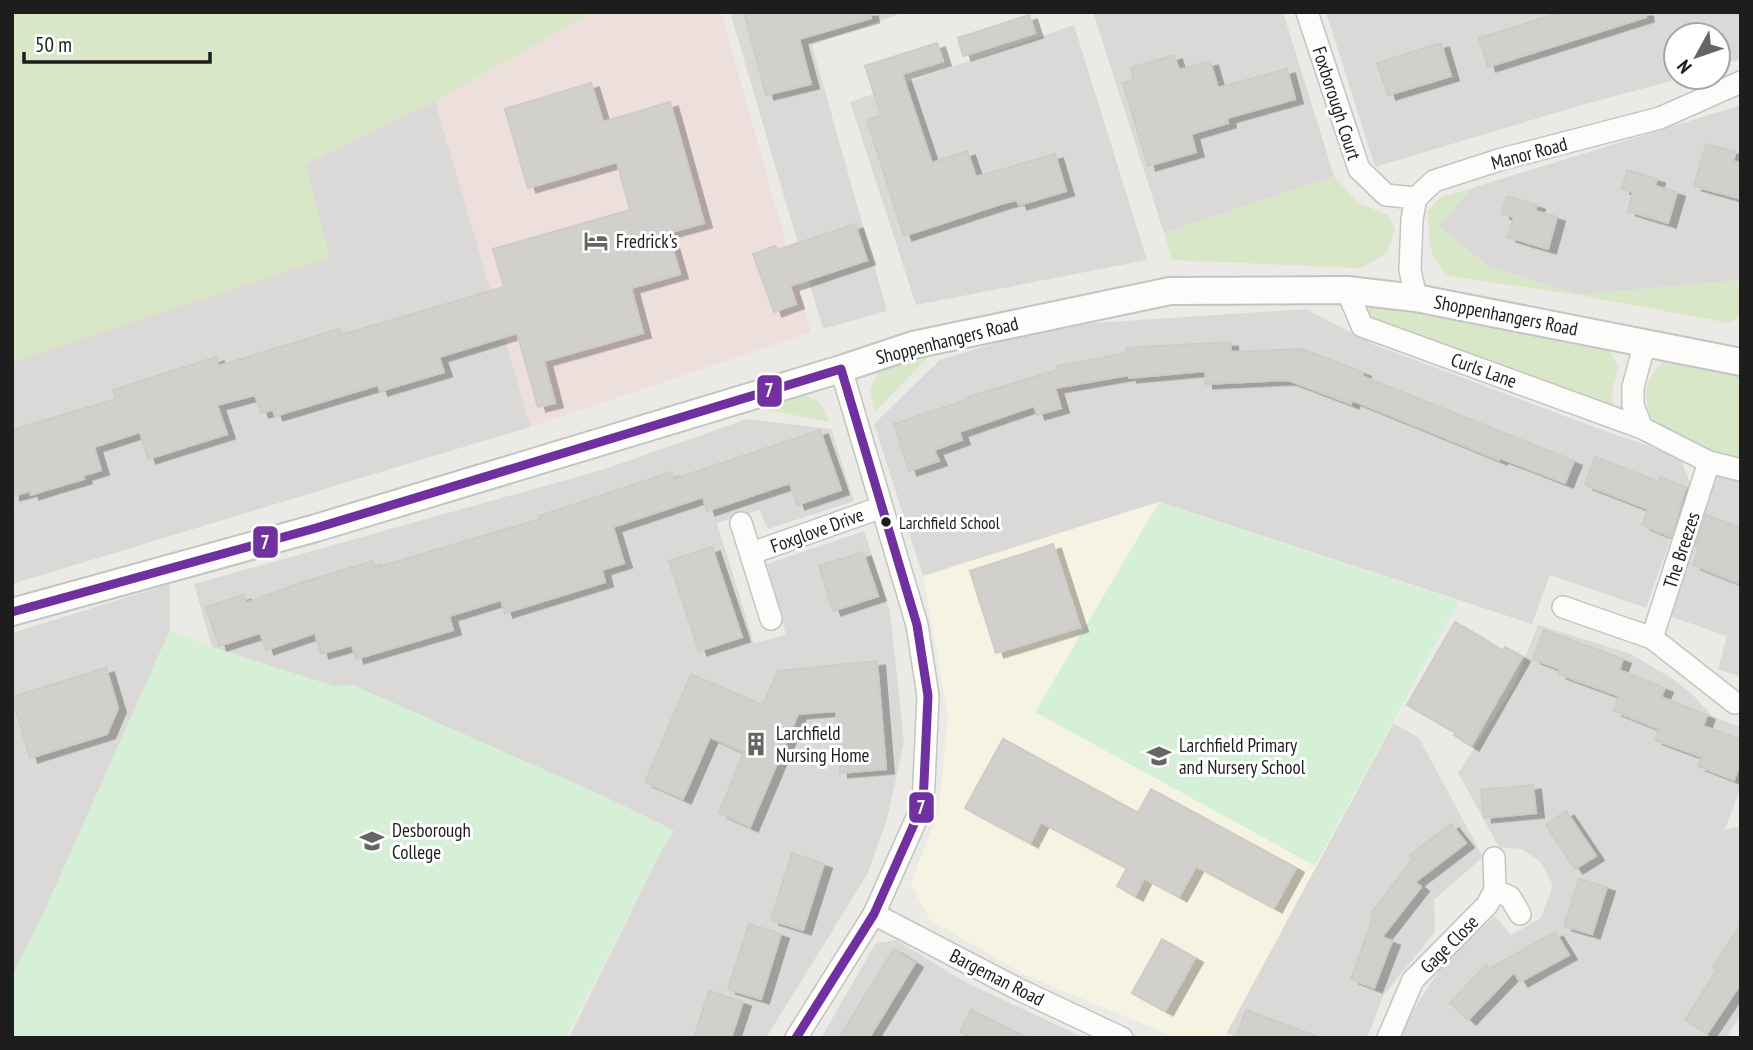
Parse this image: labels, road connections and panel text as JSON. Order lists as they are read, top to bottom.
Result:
{
  "streets": {
    "street": [
      "Foxborough Court",
      "Manor Road",
      "Shoppenhangers Road",
      "Curls Lane",
      "Foxglove Drive",
      "The Breezes",
      "Gage Close",
      "Bargeman Road"
    ]
  },
  "crossings": [
    ["Foxborough Court", "Manor Road"],
    ["Shoppenhangers Road", "Curls Lane"],
    ["Curls Lane", "The Breezes"]
  ],
  "places": {
    "hotel": ["Fredrick's"],
    "other": ["Larchfield School"],
    "building": ["Larchfield Nursing Home"],
    "school or university": ["Larchfield Primary and Nursery School", "Desborough College"]
  },
  "lines": ["transit line 7"],
  "scale_bar": "50 m",
  "north": "bottom left"
}
